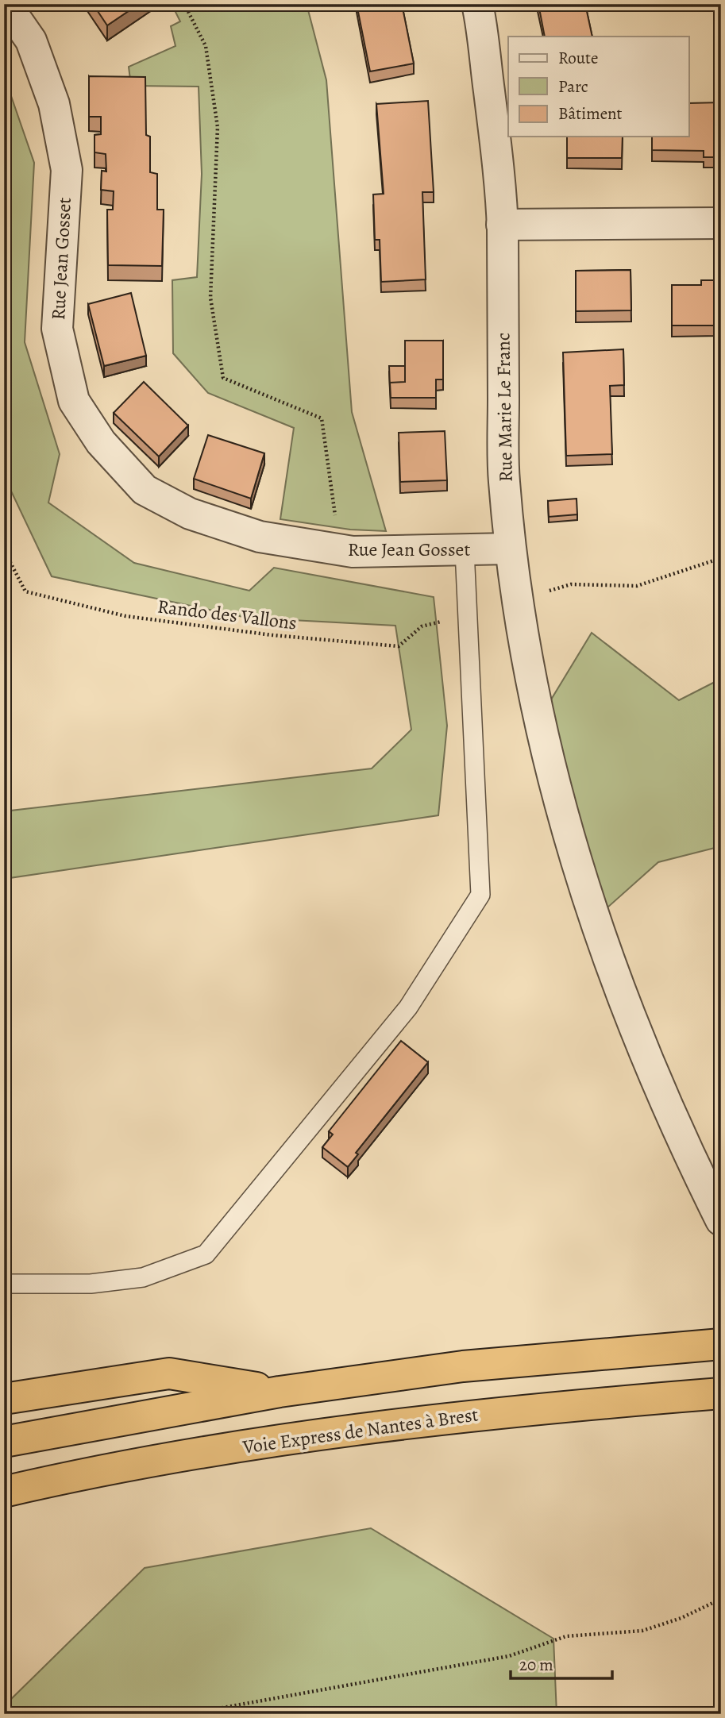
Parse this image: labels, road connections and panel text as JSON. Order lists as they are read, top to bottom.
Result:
{
  "streets": {
    "highway": ["Voie Express de Nantes à Brest"],
    "street": ["Rue Jean Gosset", "Rue Marie Le Franc"],
    "path": ["Rando des Vallons"]
  },
  "crossings": [
    ["Rue Jean Gosset", "Rue Marie Le Franc"]
  ],
  "legend": ["Route", "Parc", "Bâtiment"],
  "scale_bar": "20 m"
}
